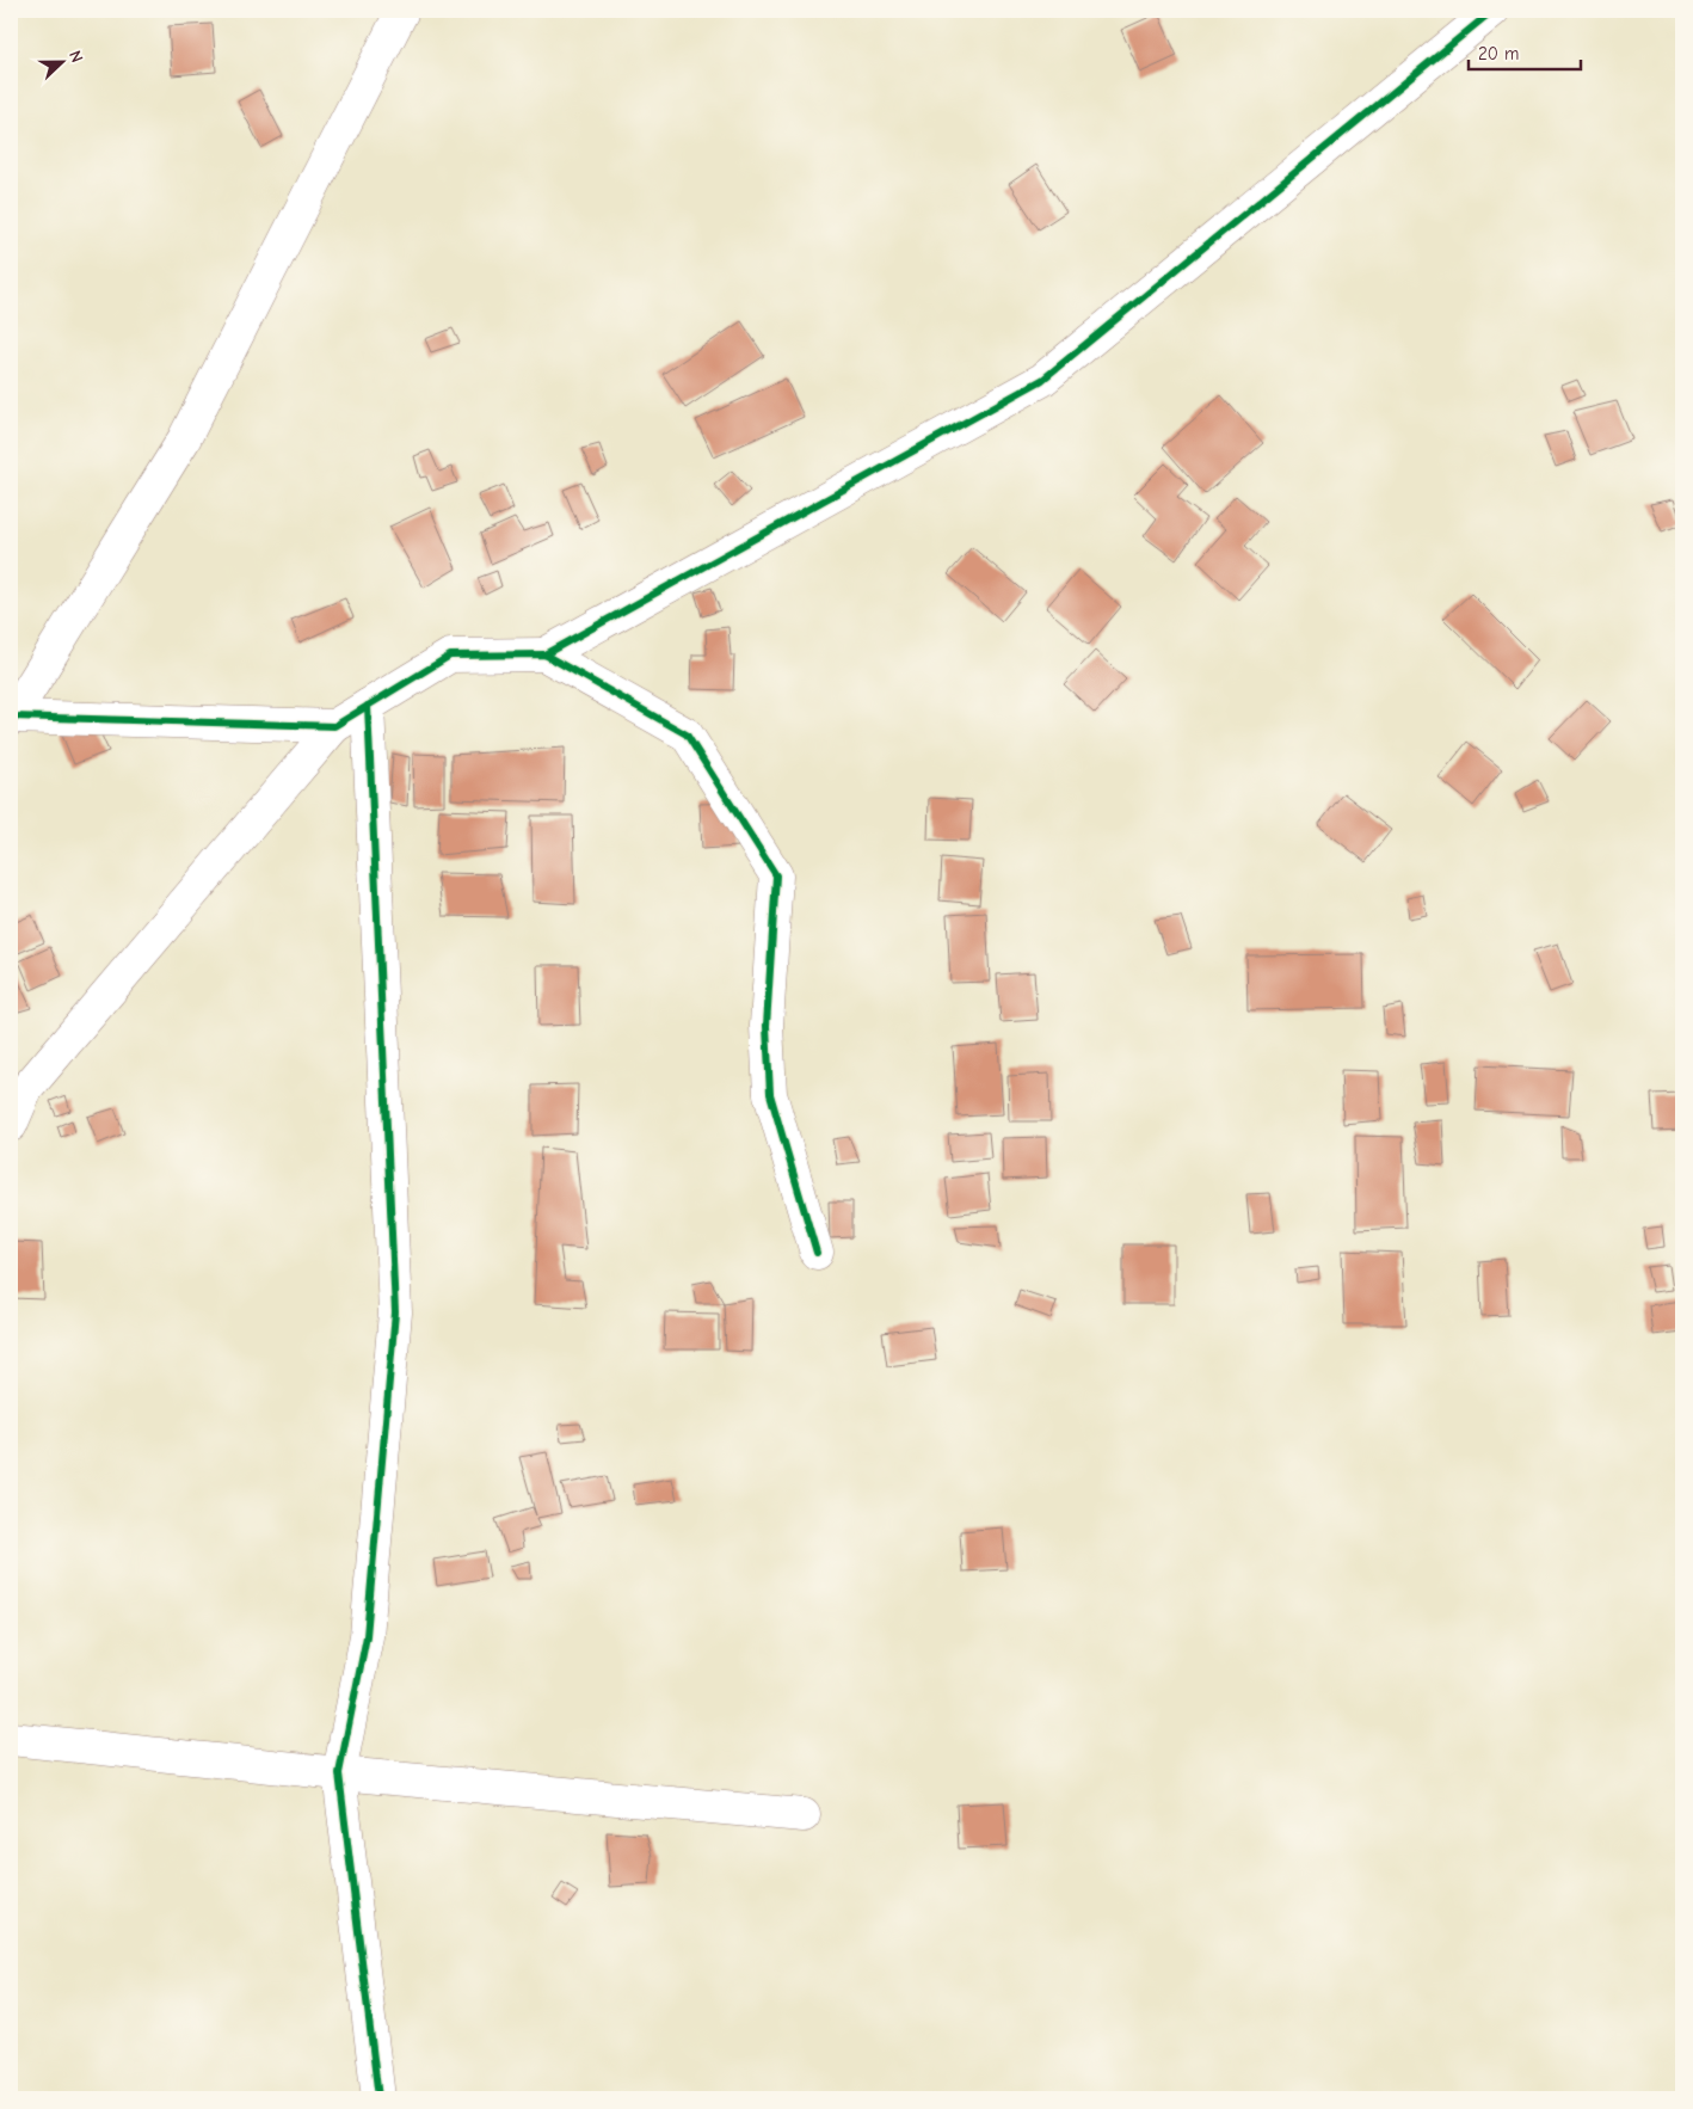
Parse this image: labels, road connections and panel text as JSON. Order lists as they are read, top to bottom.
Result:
{
  "scale_bar": "20 m",
  "north": "right"
}
